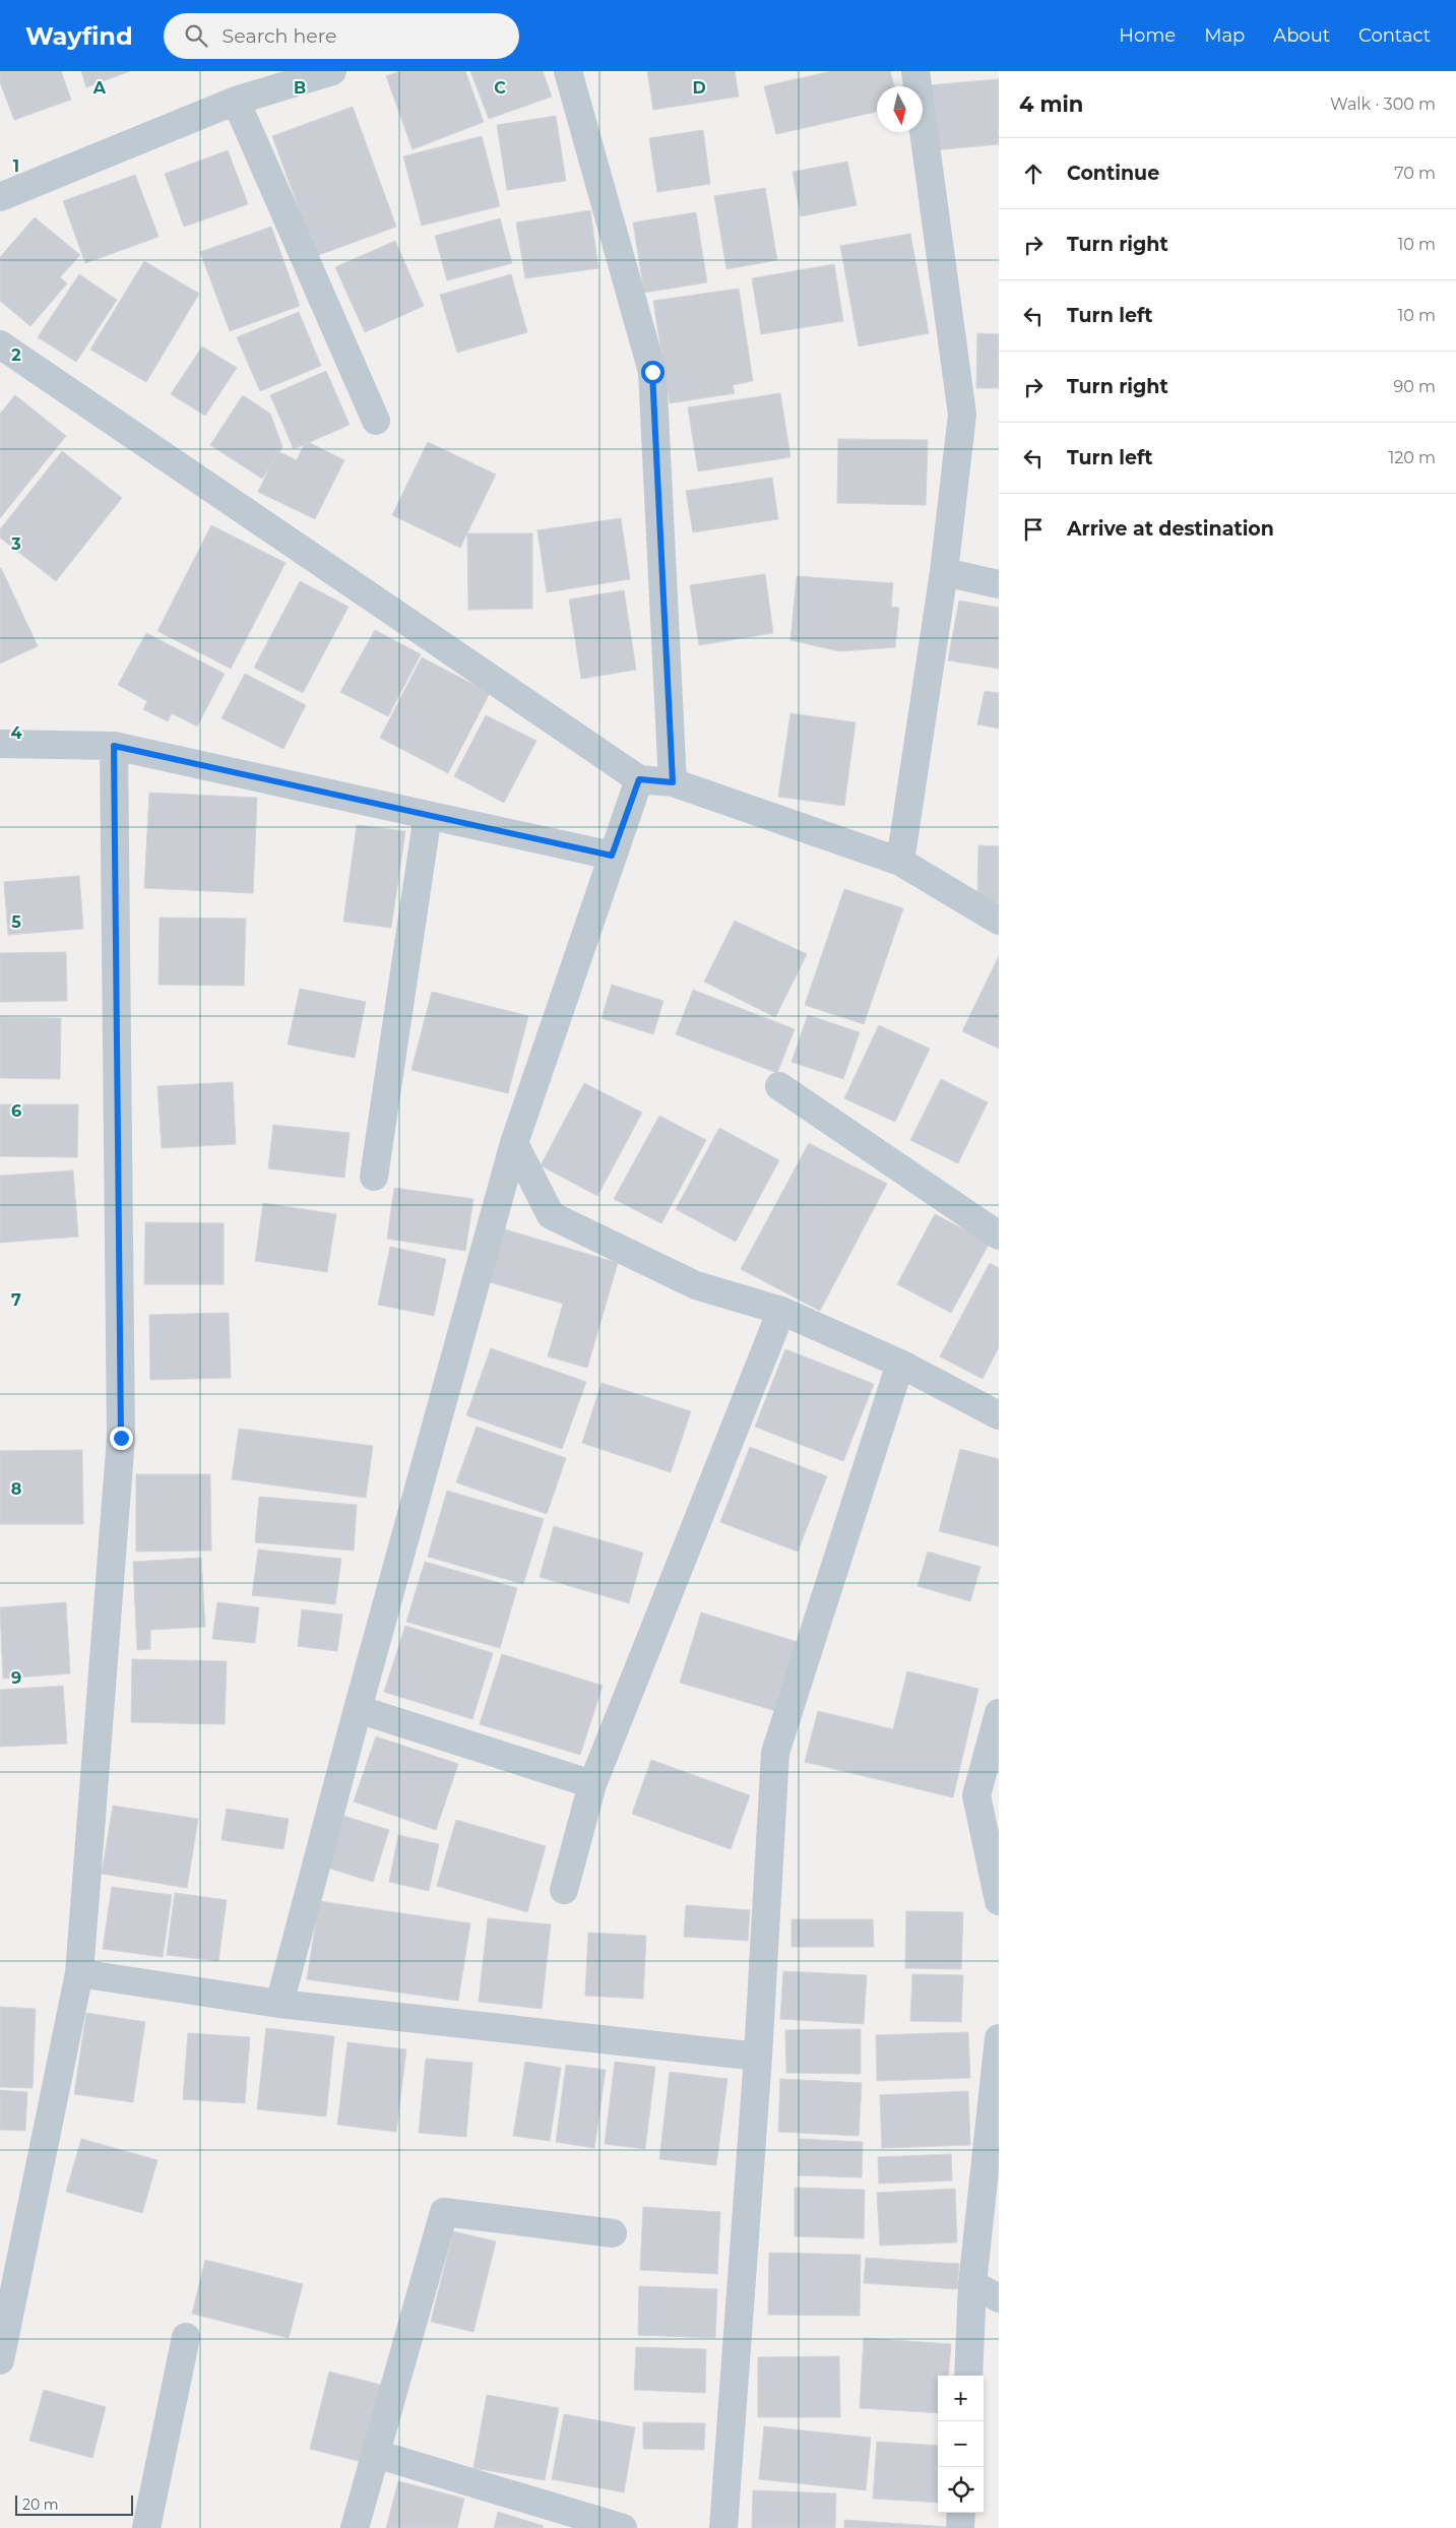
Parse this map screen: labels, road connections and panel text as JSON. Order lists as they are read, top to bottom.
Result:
{
  "scale_bar": "20 m",
  "north": "bottom",
  "page": {
    "header": "Wayfind",
    "search": "Search here",
    "nav": [
      "Home",
      "Map",
      "About",
      "Contact"
    ],
    "heading": ["4 min", "Walk · 300 m"],
    "list": [
      ["Continue", "70 m"],
      ["Turn right", "10 m"],
      ["Turn left", "10 m"],
      ["Turn right", "90 m"],
      ["Turn left", "120 m"],
      "Arrive at destination"
    ],
    "map_buttons": ["+", "−"],
    "scale": "20 m"
  },
  "grid": {
    "columns": [
      "A",
      "B",
      "C",
      "D"
    ],
    "rows": [
      "1",
      "2",
      "3",
      "4",
      "5",
      "6",
      "7",
      "8",
      "9"
    ]
  }
}
